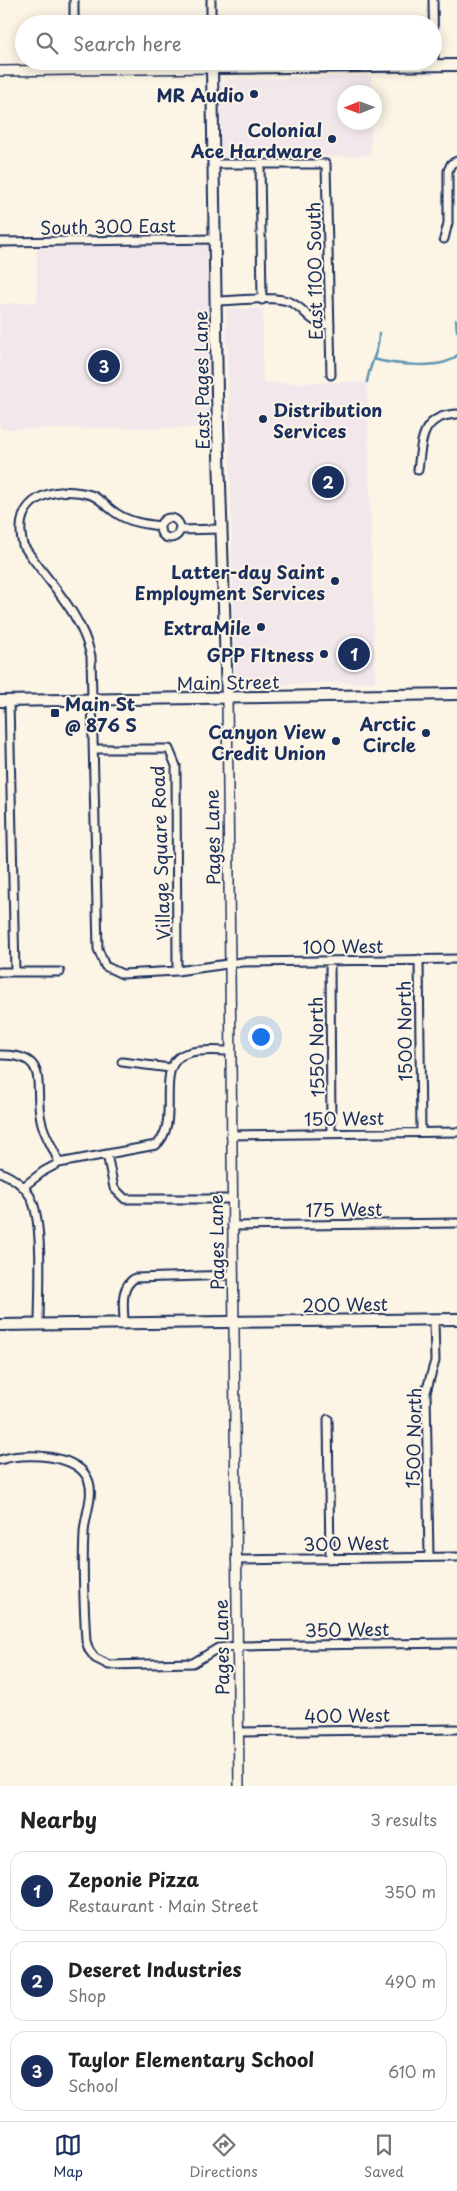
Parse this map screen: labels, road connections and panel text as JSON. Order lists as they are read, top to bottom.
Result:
{
  "streets": {
    "main road": ["East Pages Lane", "Main Street", "200 West"],
    "street": [
      "South 300 East",
      "East 1100 South",
      "Pages Lane",
      "Village Square Road",
      "100 West",
      "1500 North",
      "1550 North",
      "150 West",
      "175 West",
      "300 West",
      "350 West",
      "400 West"
    ]
  },
  "crossings": [
    ["South 300 East", "East Pages Lane"],
    ["East Pages Lane", "Main Street"],
    ["East Pages Lane", "Pages Lane"],
    ["Main Street", "Pages Lane"],
    ["Main Street", "100 West"],
    ["Pages Lane", "100 West"],
    ["Pages Lane", "150 West"],
    ["Pages Lane", "175 West"],
    ["Pages Lane", "200 West"],
    ["Pages Lane", "300 West"],
    ["Pages Lane", "350 West"],
    ["Pages Lane", "400 West"],
    ["Village Square Road", "100 West"],
    ["100 West", "1500 North"],
    ["100 West", "1550 North"],
    ["1500 North", "150 West"],
    ["1500 North", "200 West"],
    ["1500 North", "300 West"],
    ["1550 North", "150 West"]
  ],
  "places": {
    "other": [
      "MR Audio",
      "Colonial Ace Hardware",
      "Distribution Services",
      "Latter-day Saint Employment Services",
      "ExtraMile",
      "GPP FItness",
      "Arctic Circle",
      "Canyon View Credit Union"
    ],
    "transit": ["Main St @ 876 S"]
  },
  "north": "left",
  "page": {
    "search": "Search here",
    "pins": ["3", "2", "1"],
    "heading": ["Nearby", "3 results"],
    "list": [
      {
        "mark": "1",
        "name": "Zeponie Pizza",
        "note": "Restaurant · Main Street",
        "value": "350 m"
      },
      {
        "mark": "2",
        "name": "Deseret Industries",
        "note": "Shop",
        "value": "490 m"
      },
      {
        "mark": "3",
        "name": "Taylor Elementary School",
        "note": "School",
        "value": "610 m"
      }
    ],
    "nav": ["Map", "Directions", "Saved"]
  }
}
